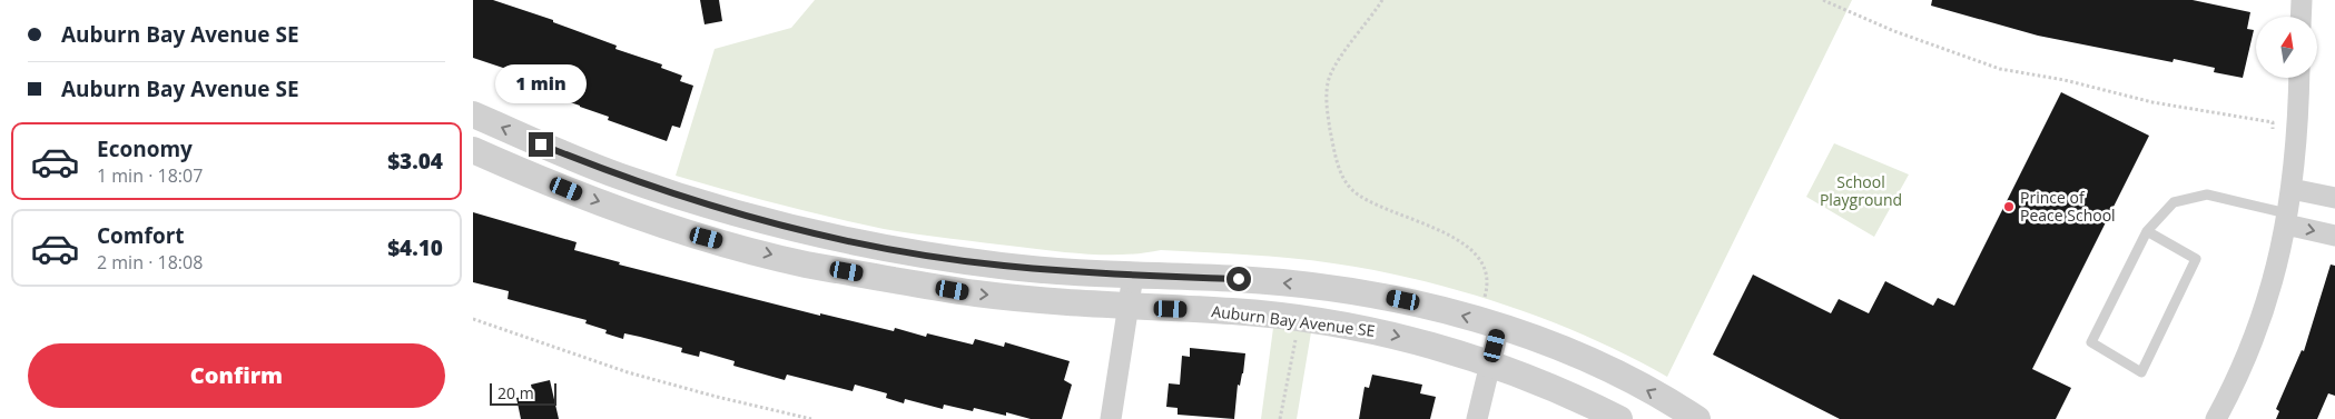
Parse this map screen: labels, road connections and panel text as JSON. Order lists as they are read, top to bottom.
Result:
{
  "streets": {
    "street": ["Auburn Bay Avenue SE"]
  },
  "parks": ["School Playground"],
  "places": ["Prince of Peace School"],
  "scale_bar": "20 m",
  "north": "top",
  "page": {
    "banner": ["Auburn Bay Avenue SE", "Auburn Bay Avenue SE"],
    "bubble": "1 min",
    "list": [
      {
        "name": "Economy",
        "note": "1 min · 18:07",
        "value": "$3.04"
      },
      {
        "name": "Comfort",
        "note": "2 min · 18:08",
        "value": "$4.10"
      }
    ],
    "buttons": "Confirm",
    "scale": "20 m"
  }
}
